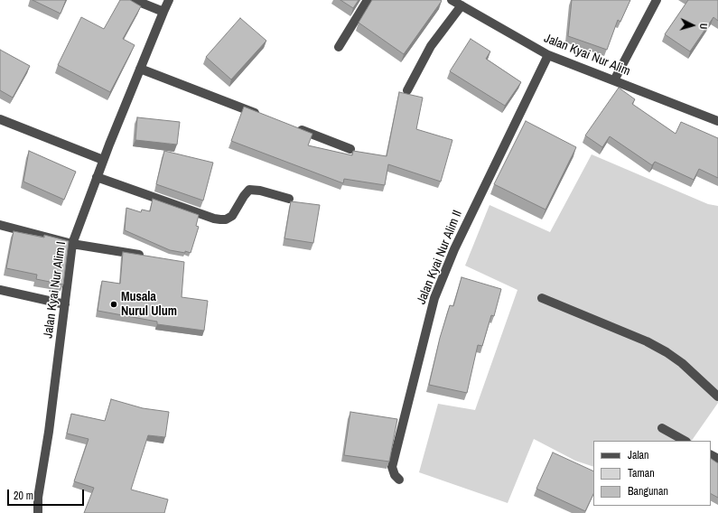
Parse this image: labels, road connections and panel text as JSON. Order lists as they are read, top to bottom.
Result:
{
  "streets": {
    "street": ["Jalan Kyai Nur Alim", "Jalan Kyai Nur Alim II", "Jalan Kyai Nur Alim I"]
  },
  "crossings": [
    ["Jalan Kyai Nur Alim", "Jalan Kyai Nur Alim II"]
  ],
  "places": ["Musala Nurul Ulum"],
  "legend": ["Jalan", "Taman", "Bangunan"],
  "scale_bar": "20 m",
  "north": "right"
}
